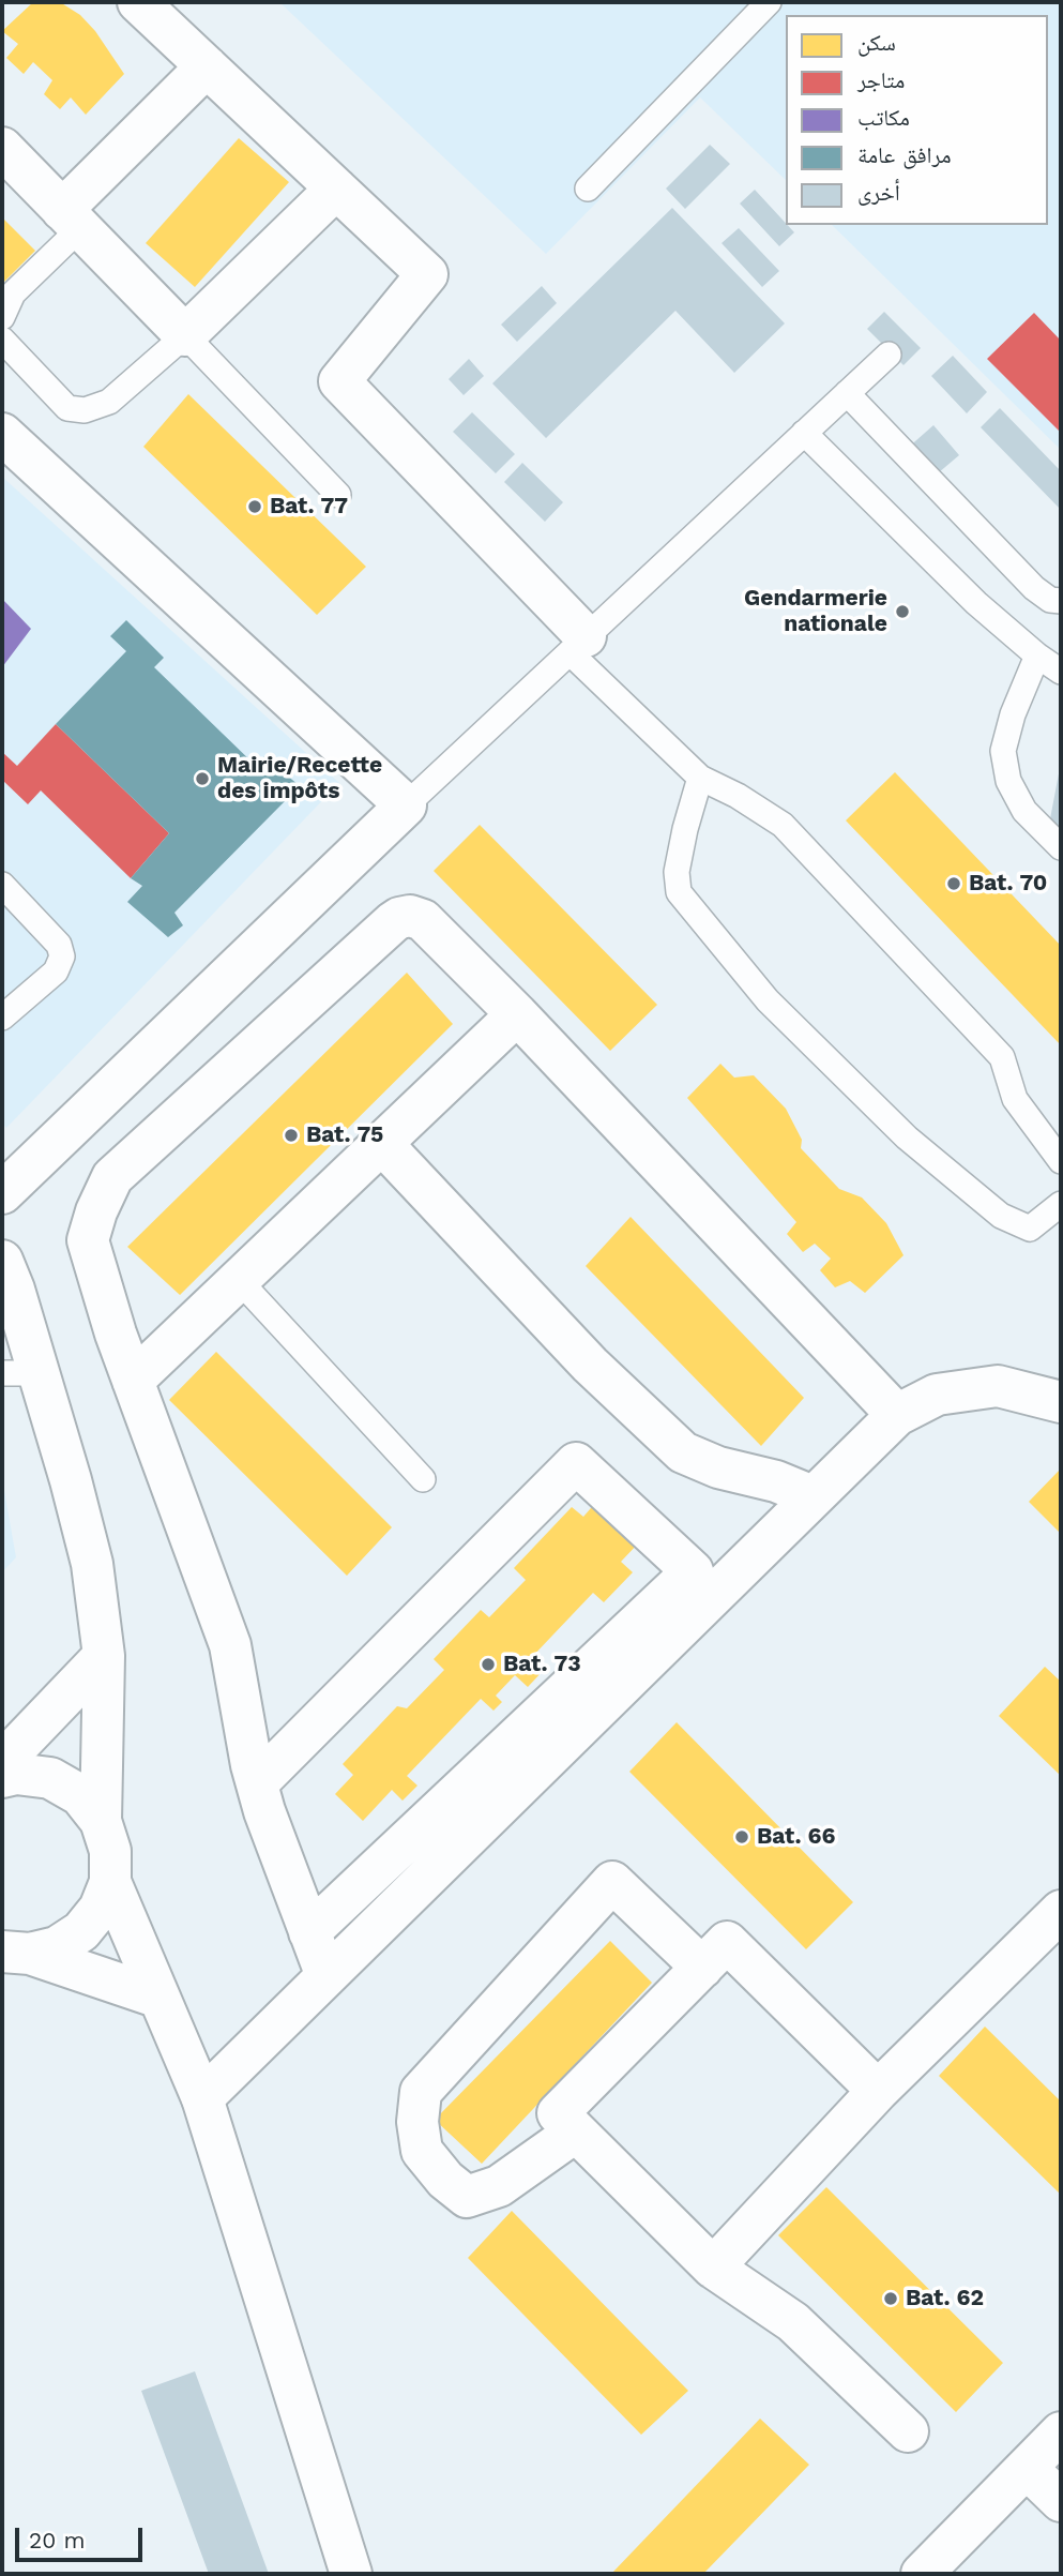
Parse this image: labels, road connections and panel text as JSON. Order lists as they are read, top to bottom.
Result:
{
  "places": [
    "Bat. 77",
    "Gendarmerie nationale",
    "Mairie/Recette des impôts",
    "Bat. 70",
    "Bat. 75",
    "Bat. 73",
    "Bat. 66",
    "Bat. 62"
  ],
  "legend": [
    "سكن",
    "متاجر",
    "مكاتب",
    "مرافق عامة",
    "أخرى"
  ],
  "scale_bar": "20 m"
}
